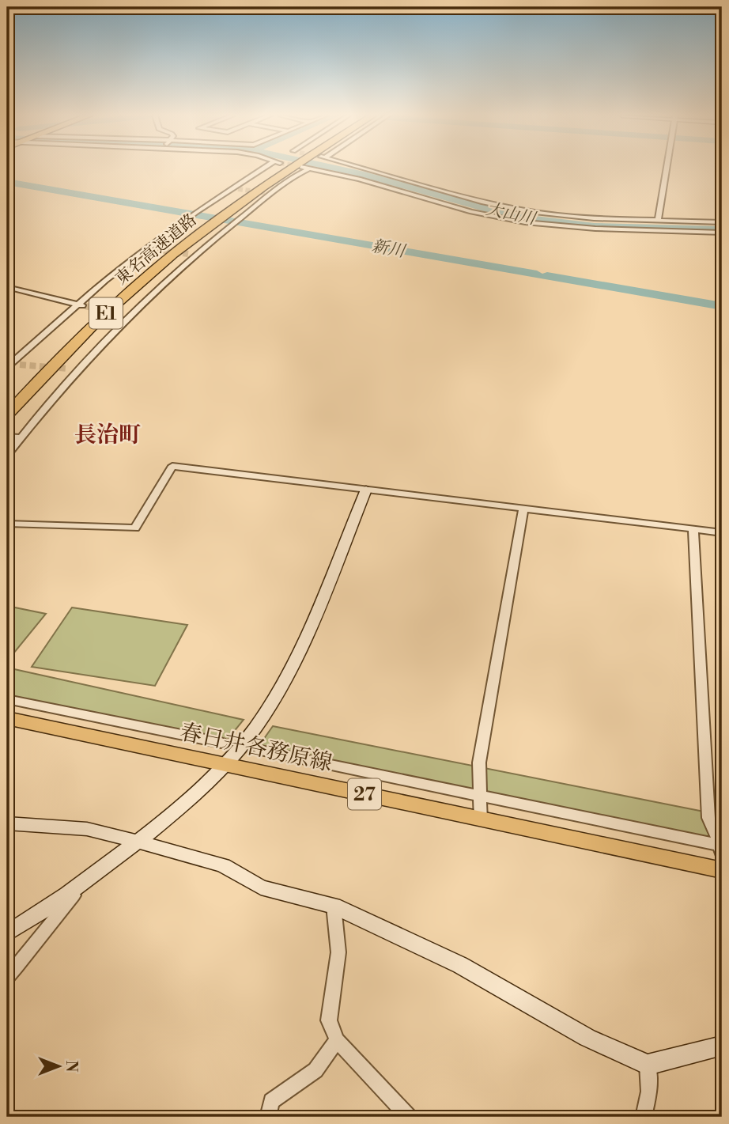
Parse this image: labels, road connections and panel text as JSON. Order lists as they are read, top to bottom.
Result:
{
  "streets": {
    "highway": ["東名高速道路", "E1"],
    "main road": ["春日井各務原線", "27"]
  },
  "districts": ["長治町"],
  "water": ["大山川", "新川"],
  "north": "right"
}
